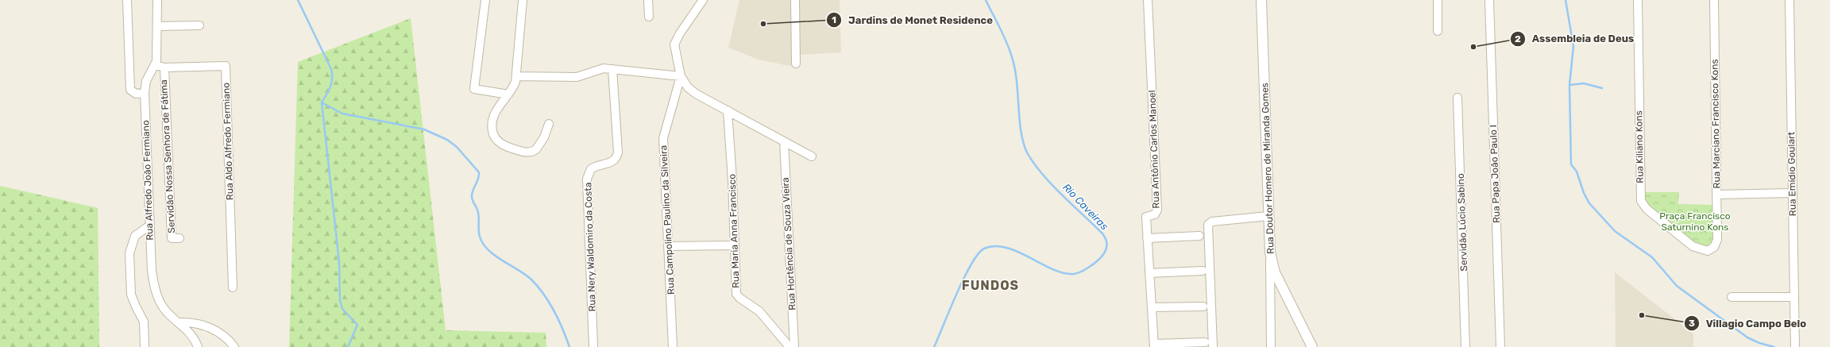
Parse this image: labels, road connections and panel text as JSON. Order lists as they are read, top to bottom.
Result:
{
  "streets": {
    "street": [
      "Rua Marciano Francisco Kons",
      "Rua Aldo Alfredo Fermiano",
      "Rua Kiliano Kons",
      "Rua Antônio Carlos Manoel",
      "Servidão Nossa Senhora de Fátima",
      "Rua Doutor Homero de Miranda Gomes",
      "Rua Papa João Paulo I",
      "Rua Emídio Goulart",
      "Rua Alfredo João Fermiano",
      "Rua Campolino Paulino da Silveira",
      "Servidão Lúcio Sabino",
      "Rua Maria Anna Francisco",
      "Rua Hortência de Souza Vieira",
      "Rua Nery Waldomiro da Costa"
    ]
  },
  "crossings": [
    ["Rua Marciano Francisco Kons", "Rua Kiliano Kons"],
    ["Rua Aldo Alfredo Fermiano", "Servidão Nossa Senhora de Fátima"],
    ["Rua Aldo Alfredo Fermiano", "Rua Alfredo João Fermiano"]
  ],
  "districts": ["FUNDOS"],
  "water": ["Rio Caveiras"],
  "parks": ["Praça Francisco Saturnino Kons"],
  "places": ["Jardins de Monet Residence", "Assembleia de Deus", "Villagio Campo Belo"]
}
